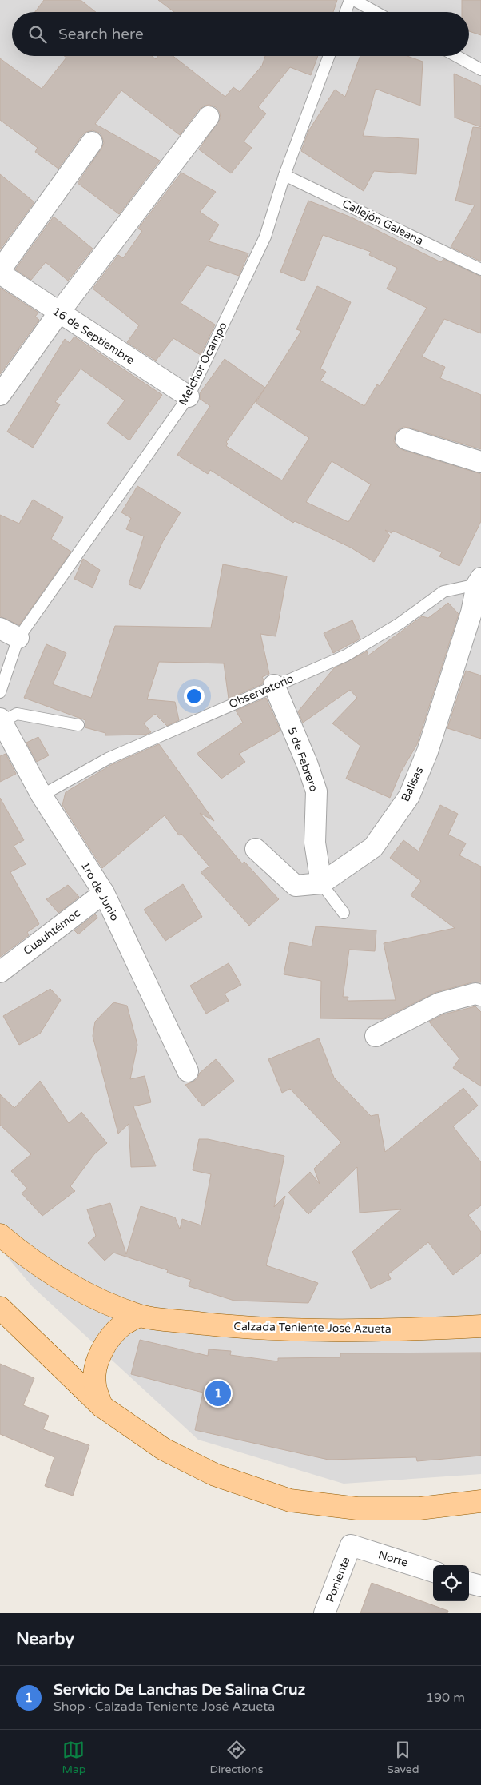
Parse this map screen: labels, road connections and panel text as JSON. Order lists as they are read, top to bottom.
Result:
{
  "streets": {
    "main road": ["Calzada Teniente José Azueta"],
    "street": [
      "16 de Septiembre",
      "5 de Febrero",
      "Balisas",
      "1ro de Junio",
      "Cuauhtémoc",
      "Norte",
      "Poniente"
    ],
    "lane": ["Callejón Galeana", "Melchor Ocampo", "Observatorio"]
  },
  "crossings": [
    ["Callejón Galeana", "Melchor Ocampo"],
    ["16 de Septiembre", "Melchor Ocampo"],
    ["Observatorio", "5 de Febrero"],
    ["Observatorio", "Balisas"],
    ["Observatorio", "1ro de Junio"],
    ["5 de Febrero", "Balisas"],
    ["1ro de Junio", "Cuauhtémoc"],
    ["Norte", "Poniente"]
  ],
  "page": {
    "search": "Search here",
    "pins": "1",
    "heading": "Nearby",
    "list": [
      {
        "mark": "1",
        "name": "Servicio De Lanchas De Salina Cruz",
        "note": "Shop · Calzada Teniente José Azueta",
        "value": "190 m"
      }
    ],
    "nav": ["Map", "Directions", "Saved"]
  }
}
